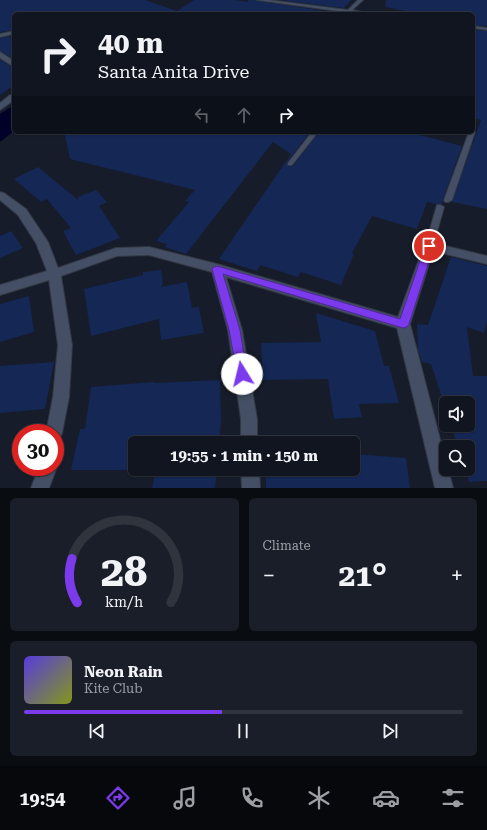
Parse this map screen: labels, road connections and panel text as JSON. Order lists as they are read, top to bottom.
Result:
{
  "page": {
    "turn": ["40 m", "Santa Anita Drive"],
    "limit": "30",
    "trip": "19:55 · 1 min · 150 m",
    "tile": "Climate",
    "heat": ["−", "21°", "+"],
    "song": ["Neon Rain", "Kite Club"],
    "tabs": "19:54",
    "gauge": ["28", "km/h"]
  }
}
